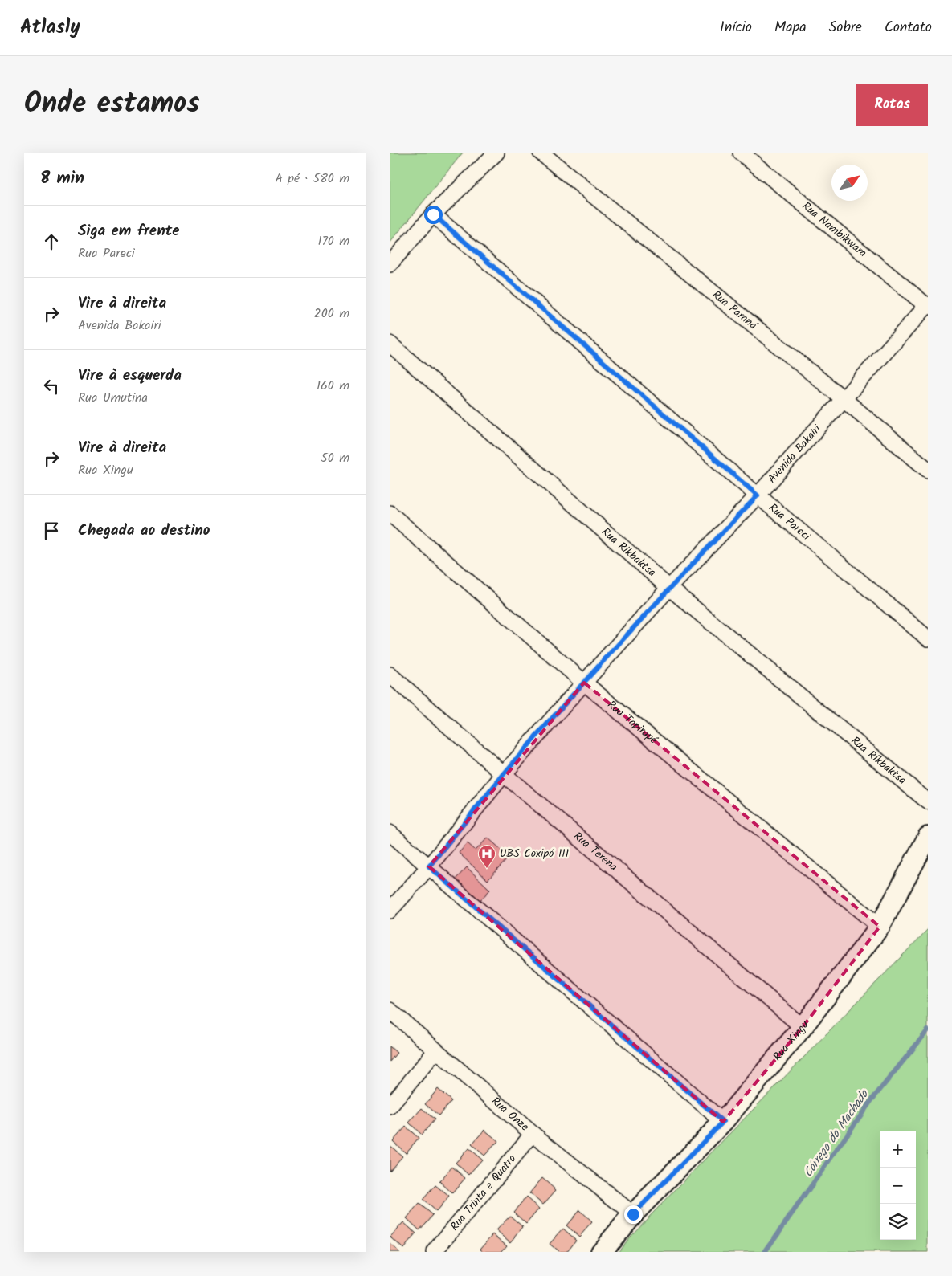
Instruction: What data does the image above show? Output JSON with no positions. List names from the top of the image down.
{
  "streets": {
    "street": [
      "Rua Nambikwara",
      "Rua Paraná",
      "Avenida Bakairi",
      "Rua Pareci",
      "Rua Rikbaktsa",
      "Rua Tapirapé",
      "Rua Terena",
      "Rua Xingu",
      "Rua Onze",
      "Rua Trinta e Quatro"
    ]
  },
  "crossings": [
    ["Rua Nambikwara", "Avenida Bakairi"],
    ["Rua Paraná", "Avenida Bakairi"],
    ["Avenida Bakairi", "Rua Pareci"],
    ["Avenida Bakairi", "Rua Rikbaktsa"],
    ["Avenida Bakairi", "Rua Tapirapé"],
    ["Avenida Bakairi", "Rua Terena"],
    ["Rua Tapirapé", "Rua Xingu"],
    ["Rua Terena", "Rua Xingu"],
    ["Rua Xingu", "Rua Onze"],
    ["Rua Onze", "Rua Trinta e Quatro"]
  ],
  "water": ["Córrego do Machado"],
  "places": {
    "hospital": ["UBS Coxipó III"]
  },
  "north": "top right",
  "page": {
    "header": "Atlasly",
    "nav": [
      "Início",
      "Mapa",
      "Sobre",
      "Contato"
    ],
    "title": "Onde estamos",
    "buttons": "Rotas",
    "heading": ["8 min", "A pé · 580 m"],
    "list": [
      ["Siga em frente", "Rua Pareci", "170 m"],
      ["Vire à direita", "Avenida Bakairi", "200 m"],
      ["Vire à esquerda", "Rua Umutina", "160 m"],
      ["Vire à direita", "Rua Xingu", "50 m"],
      "Chegada ao destino"
    ],
    "map_buttons": ["+", "−"]
  }
}
